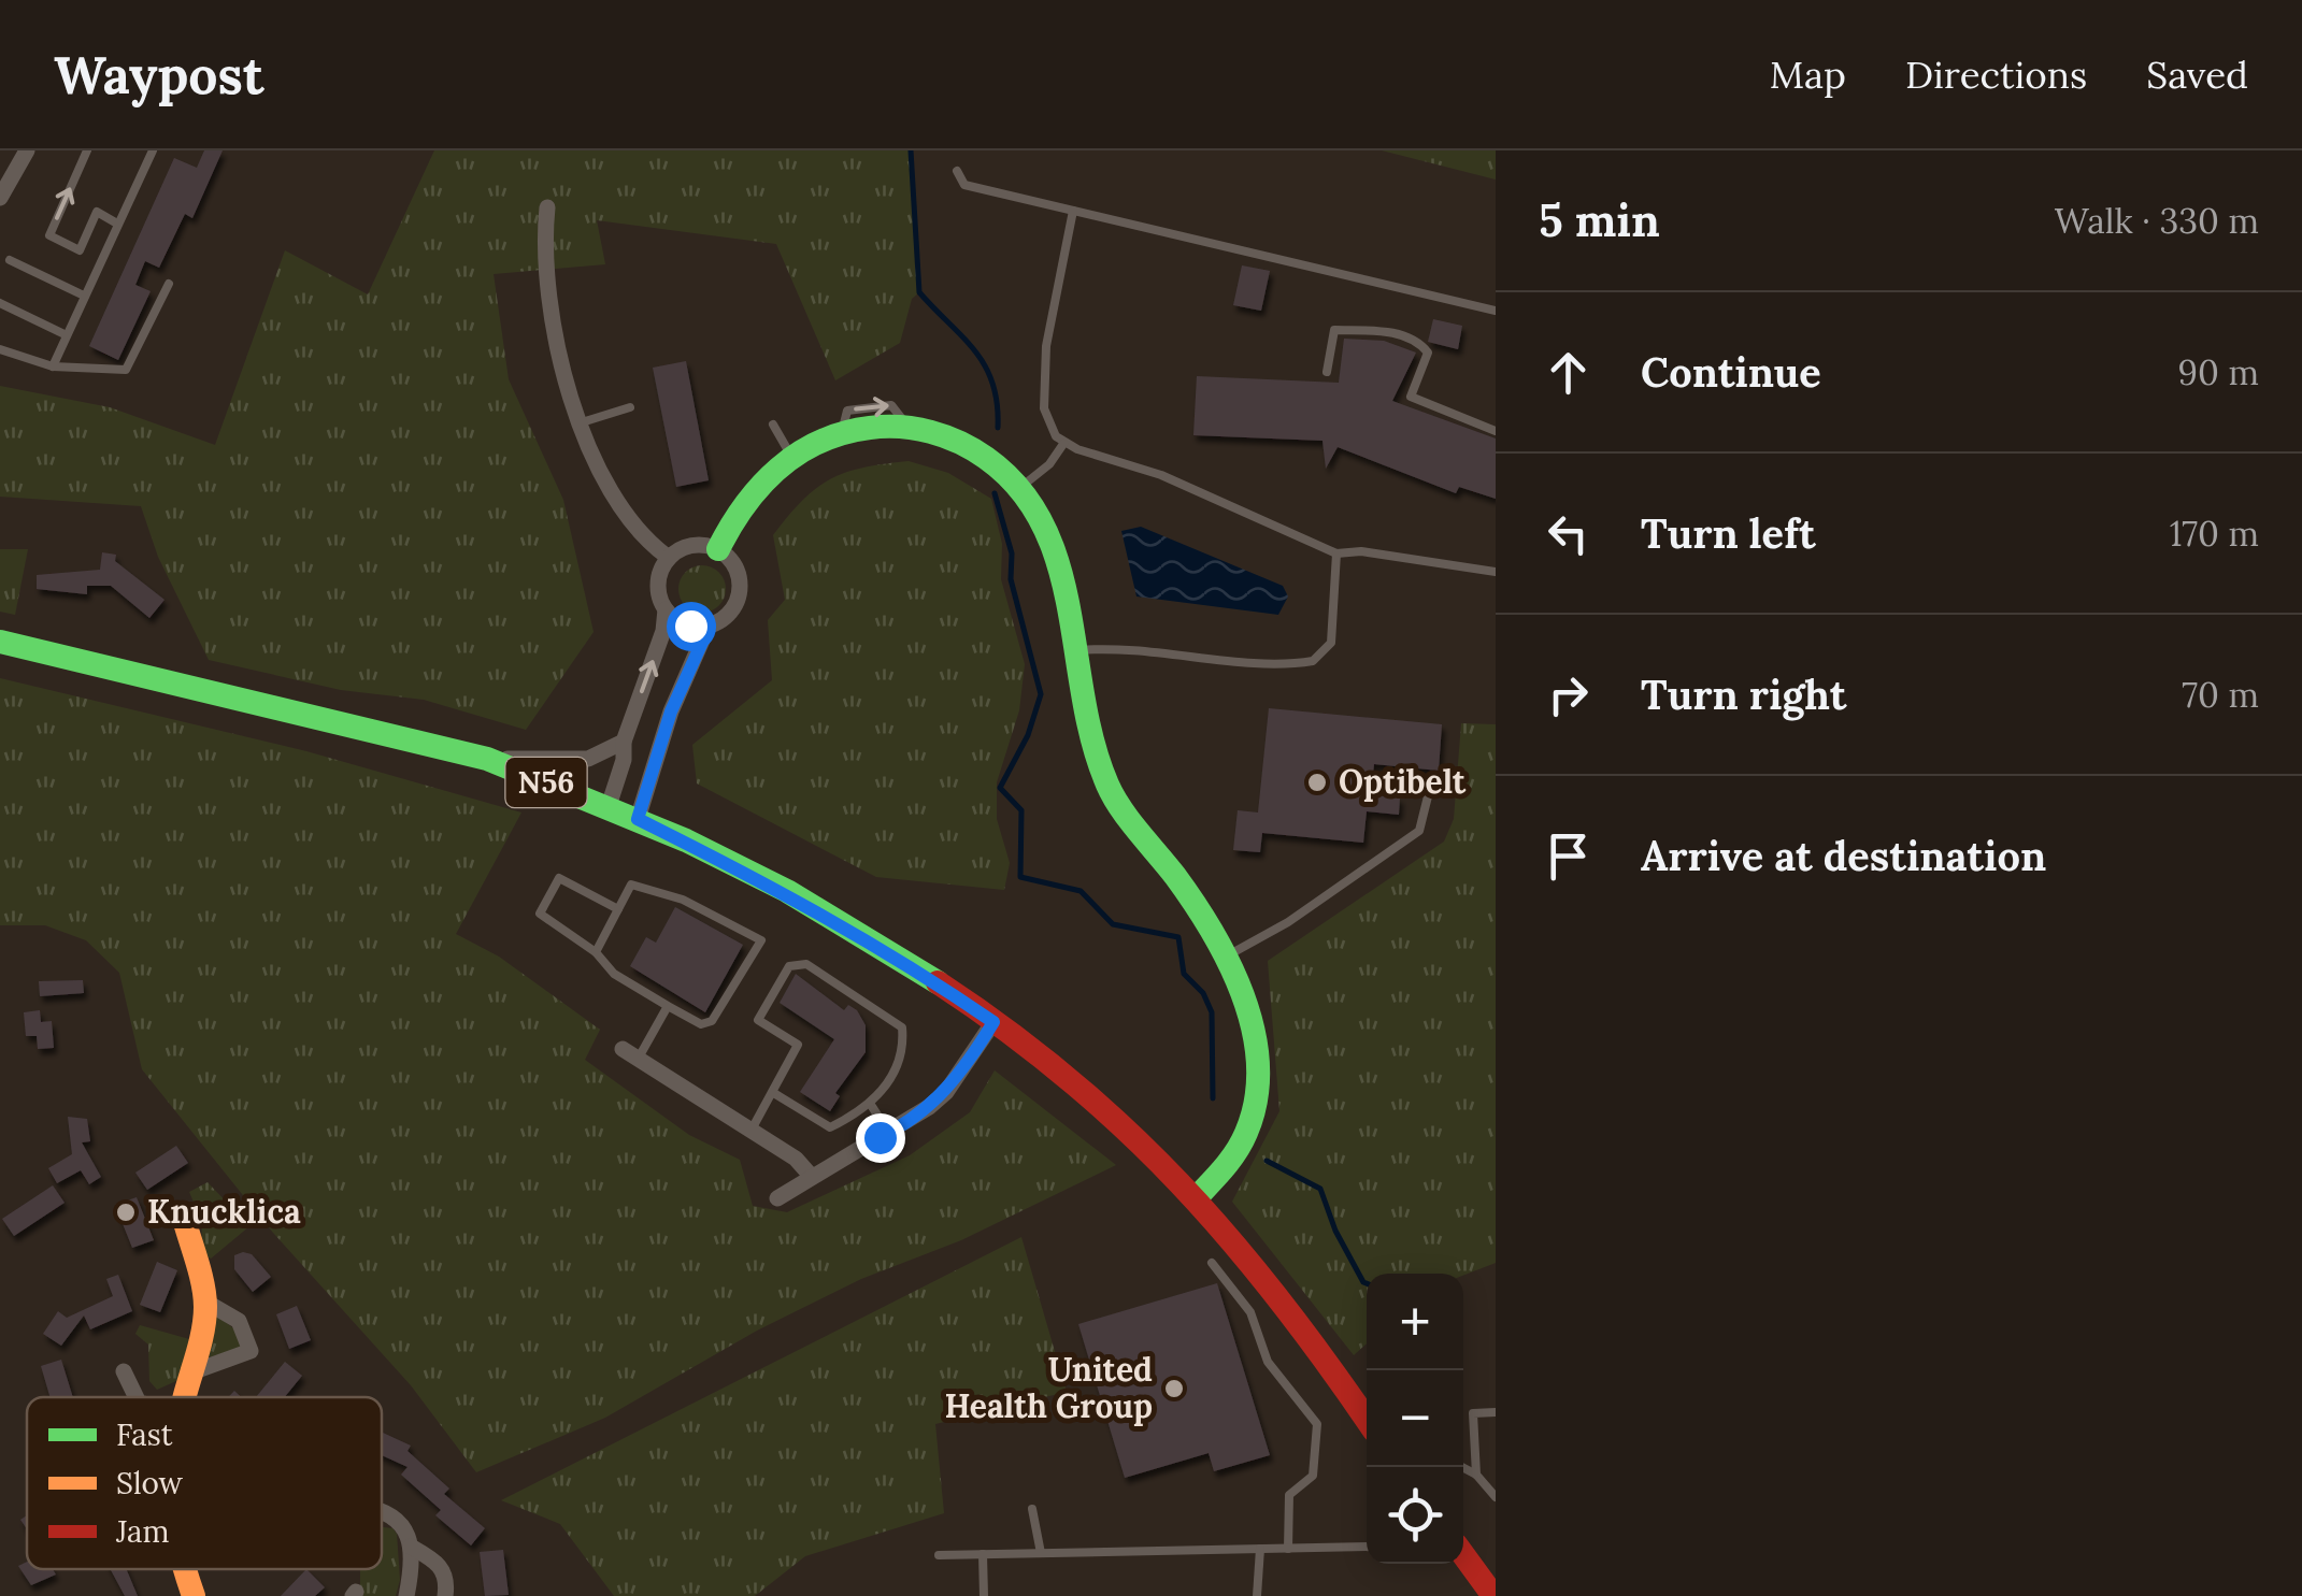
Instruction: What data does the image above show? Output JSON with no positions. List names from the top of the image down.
{
  "streets": {
    "main road": ["N56"]
  },
  "places": ["Optibelt", "Knucklica", "United Health Group"],
  "legend": ["Fast", "Slow", "Jam"],
  "page": {
    "header": "Waypost",
    "nav": ["Map", "Directions", "Saved"],
    "heading": ["5 min", "Walk · 330 m"],
    "list": [
      ["Continue", "90 m"],
      ["Turn left", "170 m"],
      ["Turn right", "70 m"],
      "Arrive at destination"
    ],
    "map_buttons": ["+", "−"]
  }
}
